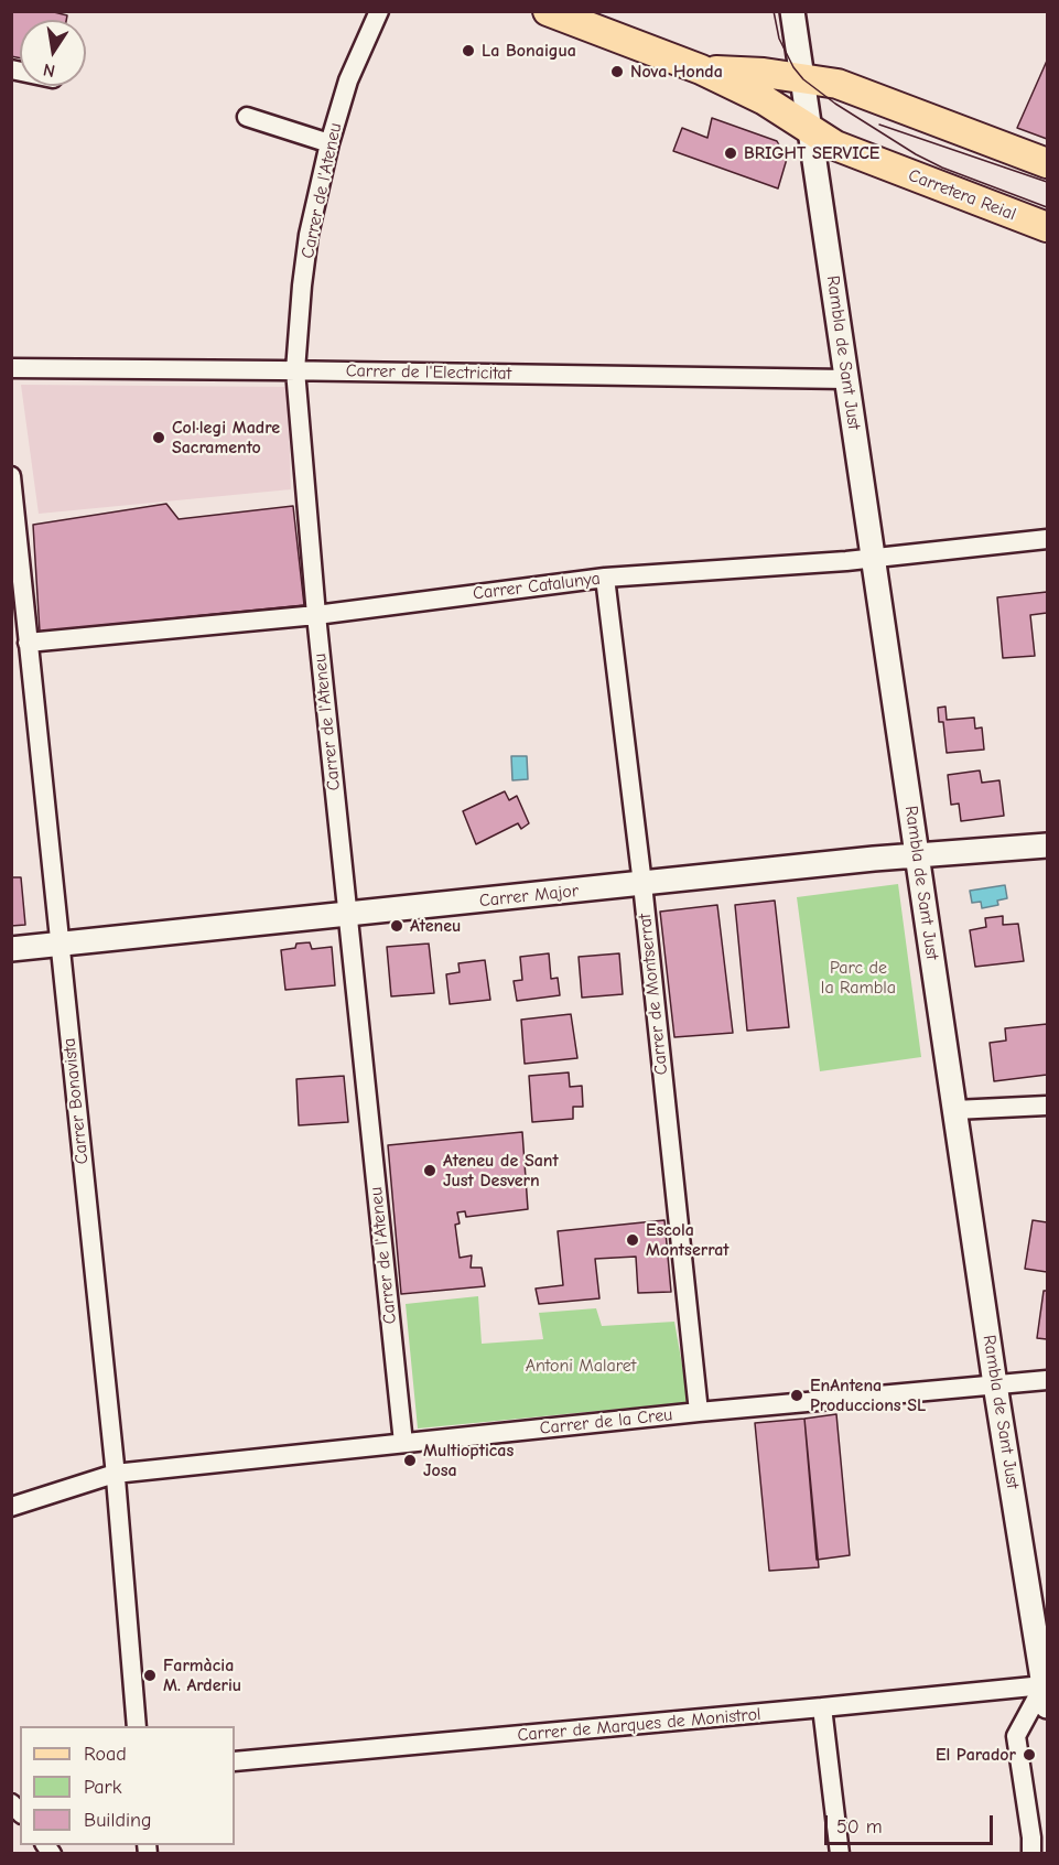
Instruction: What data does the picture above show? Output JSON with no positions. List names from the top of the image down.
{
  "streets": {
    "main road": ["Carretera Reial"],
    "street": [
      "Carrer de l'Ateneu",
      "Rambla de Sant Just",
      "Carrer de l'Electricitat",
      "Carrer Catalunya",
      "Carrer Major",
      "Carrer de Montserrat",
      "Carrer Bonavista",
      "Carrer de la Creu",
      "Carrer de Marques de Monistrol"
    ]
  },
  "crossings": [
    ["Carrer de l'Ateneu", "Carrer de l'Electricitat"],
    ["Carrer de l'Ateneu", "Carrer Catalunya"],
    ["Carrer de l'Ateneu", "Carrer Major"],
    ["Carrer de l'Ateneu", "Carrer de la Creu"],
    ["Carretera Reial", "Rambla de Sant Just"],
    ["Rambla de Sant Just", "Carrer de l'Electricitat"],
    ["Rambla de Sant Just", "Carrer Catalunya"],
    ["Rambla de Sant Just", "Carrer Major"],
    ["Rambla de Sant Just", "Carrer de la Creu"],
    ["Rambla de Sant Just", "Carrer de Marques de Monistrol"],
    ["Carrer Catalunya", "Carrer de Montserrat"],
    ["Carrer Catalunya", "Carrer Bonavista"],
    ["Carrer Major", "Carrer de Montserrat"],
    ["Carrer Major", "Carrer Bonavista"],
    ["Carrer de Montserrat", "Carrer de la Creu"],
    ["Carrer Bonavista", "Carrer de la Creu"]
  ],
  "parks": ["Parc de la Rambla", "Antoni Malaret"],
  "places": [
    "La Bonaigua",
    "Nova Honda",
    "BRIGHT SERVICE",
    "Col·legi Madre Sacramento",
    "Ateneu",
    "Ateneu de Sant Just Desvern",
    "Escola Montserrat",
    "EnAntena Produccions SL",
    "Multiopticas Josa",
    "Farmàcia M. Arderiu",
    "El Parador"
  ],
  "legend": ["Road", "Park", "Building"],
  "scale_bar": "50 m",
  "north": "bottom"
}
